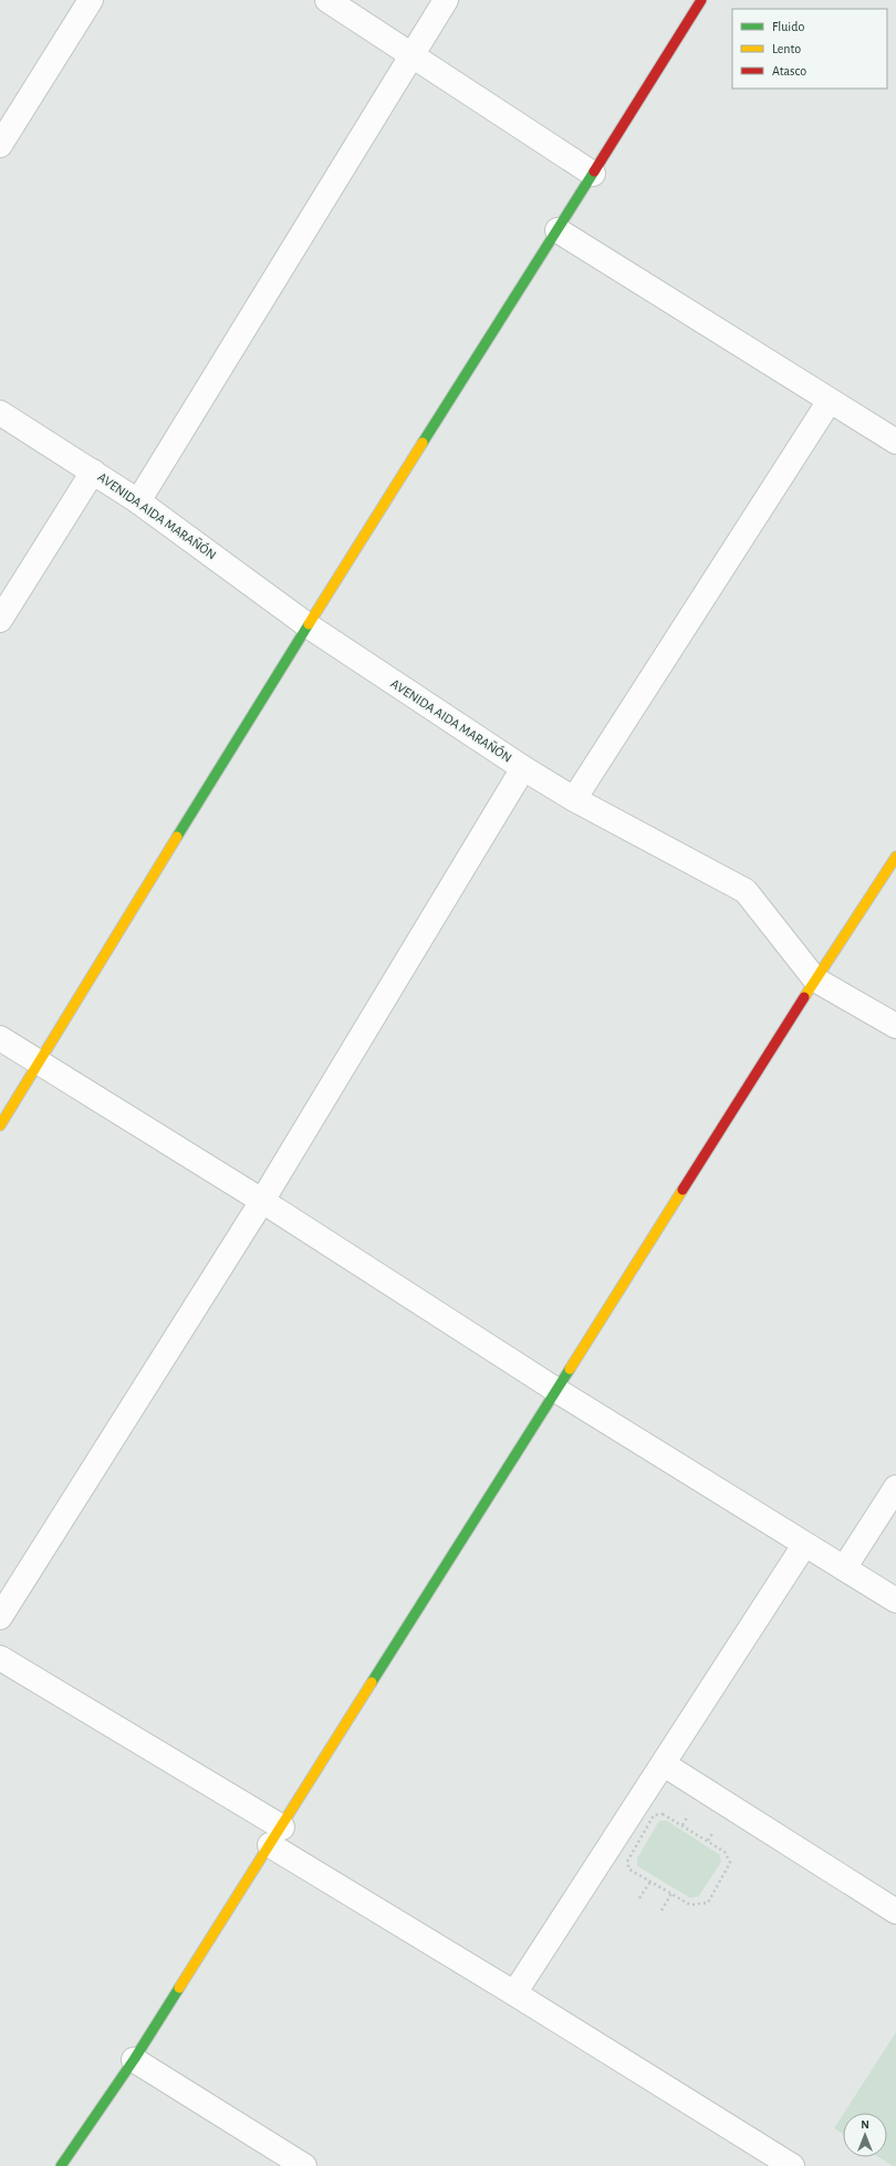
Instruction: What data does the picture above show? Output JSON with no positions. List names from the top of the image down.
{
  "streets": {
    "street": ["AVENIDA AIDA MARAÑÓN"]
  },
  "legend": ["Fluido", "Lento", "Atasco"],
  "north": "top"
}
